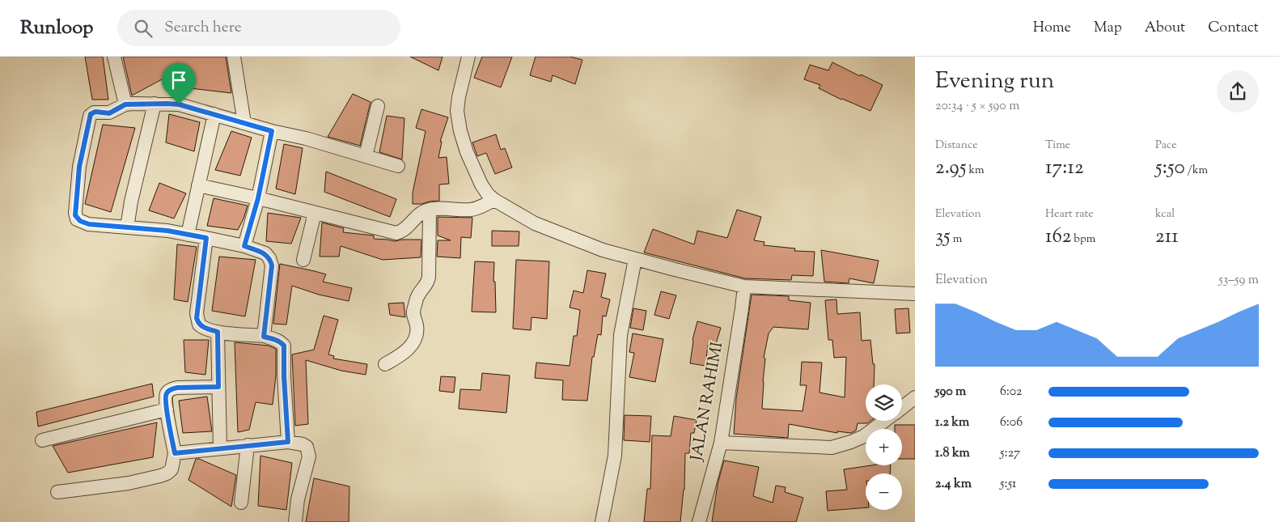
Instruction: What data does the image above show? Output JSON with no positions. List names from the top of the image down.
{
  "streets": {
    "street": ["JALAN RAHIMI"]
  },
  "page": {
    "header": "Runloop",
    "search": "Search here",
    "nav": [
      "Home",
      "Map",
      "About",
      "Contact"
    ],
    "heading": ["Evening run", "20:34 · 5 × 590 m"],
    "stats": [
      ["Distance", "2.95 km"],
      ["Time", "17:12"],
      ["Pace", "5:50 /km"],
      ["Elevation", "35 m"],
      ["Heart rate", "162 bpm"],
      ["kcal", "211"]
    ],
    "chart": ["Elevation", "53–59 m"],
    "list": [
      {
        "name": "590 m",
        "note": "6:02"
      },
      {
        "name": "1.2 km",
        "note": "6:06"
      },
      {
        "name": "1.8 km",
        "note": "5:27"
      },
      {
        "name": "2.4 km",
        "note": "5:51"
      }
    ],
    "map_buttons": ["+", "−"]
  }
}
